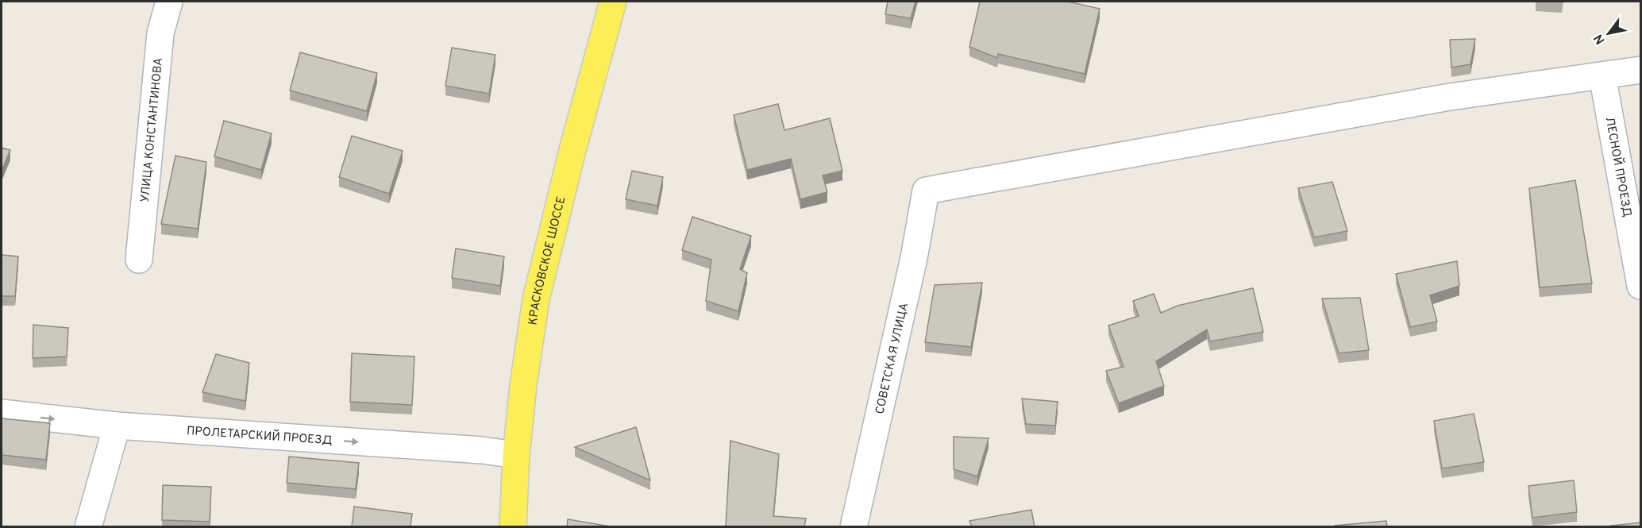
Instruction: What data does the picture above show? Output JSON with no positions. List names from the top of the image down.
{
  "streets": {
    "main road": ["КРАСКОВСКОЕ ШОССЕ"],
    "street": [
      "УЛИЦА КОНСТАНТИНОВА",
      "ЛЕСНОЙ ПРОЕЗД",
      "СОВЕТСКАЯ УЛИЦА",
      "ПРОЛЕТАРСКИЙ ПРОЕЗД"
    ]
  },
  "crossings": [
    ["ЛЕСНОЙ ПРОЕЗД", "СОВЕТСКАЯ УЛИЦА"],
    ["КРАСКОВСКОЕ ШОССЕ", "ПРОЛЕТАРСКИЙ ПРОЕЗД"]
  ],
  "one_way": ["ПРОЛЕТАРСКИЙ ПРОЕЗД"],
  "north": "bottom left"
}
